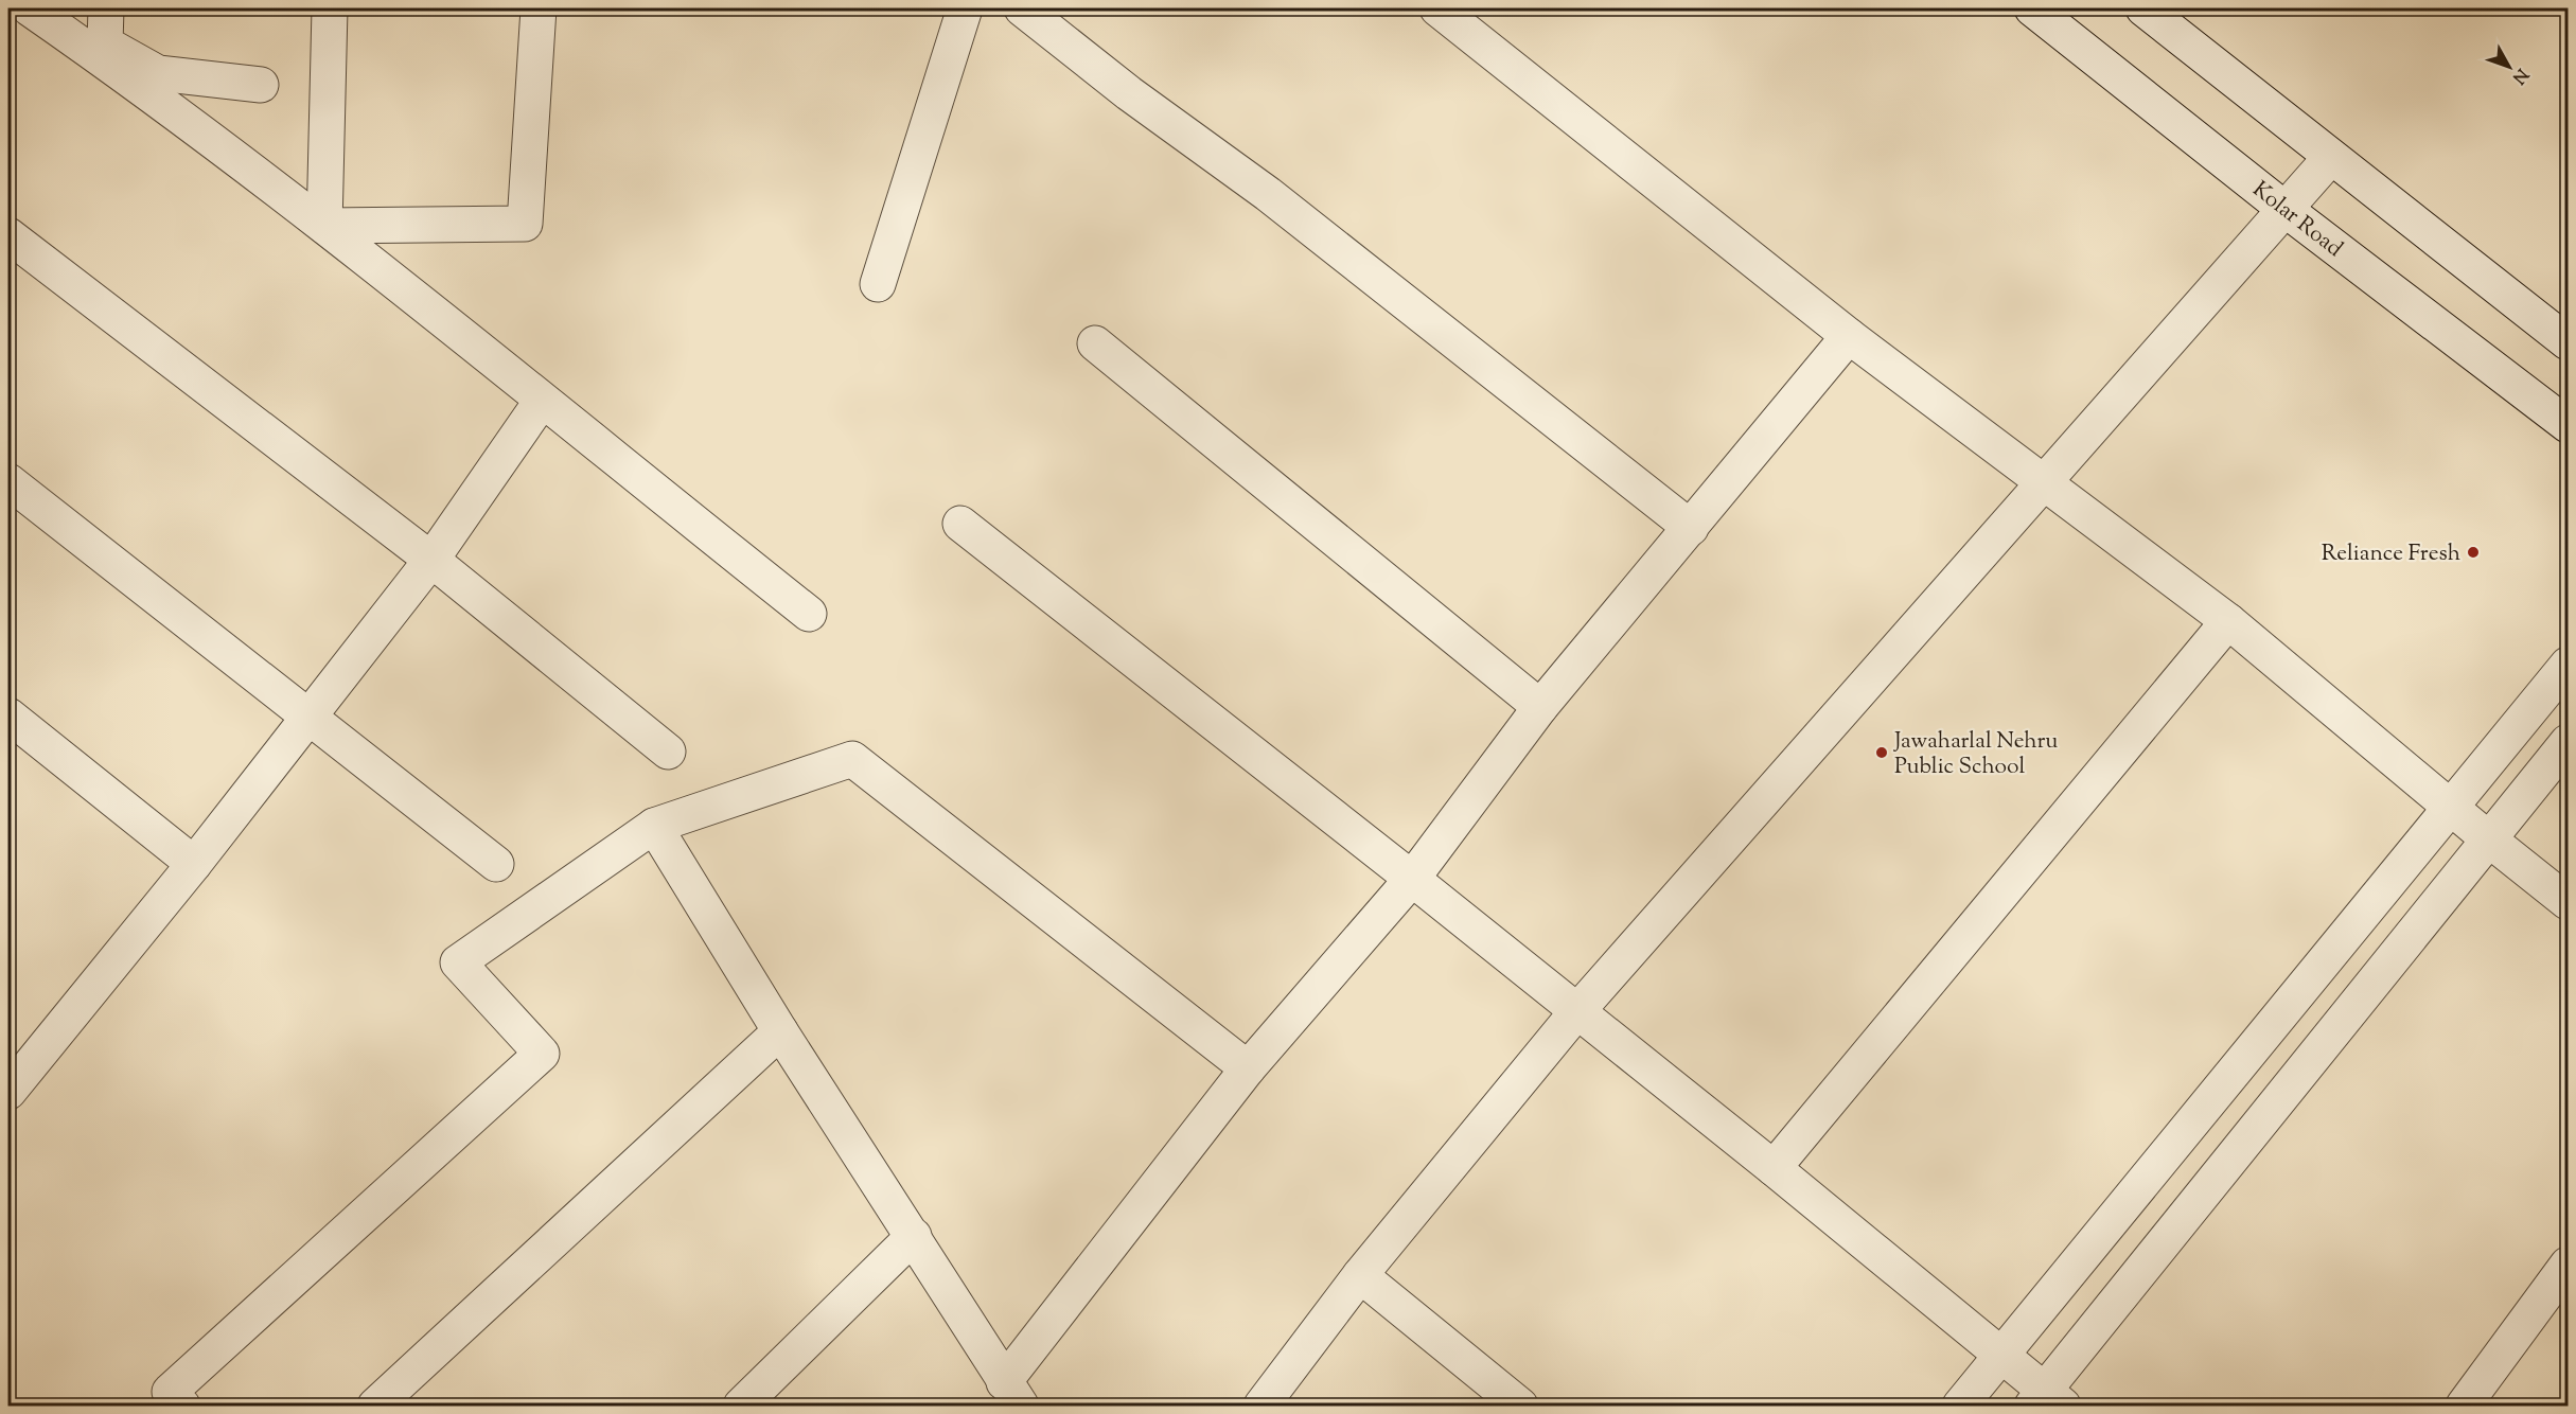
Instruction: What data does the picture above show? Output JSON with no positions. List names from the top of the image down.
{
  "streets": {
    "street": ["Kolar Road"]
  },
  "places": ["Reliance Fresh", "Jawaharlal Nehru Public School"],
  "north": "bottom right"
}
